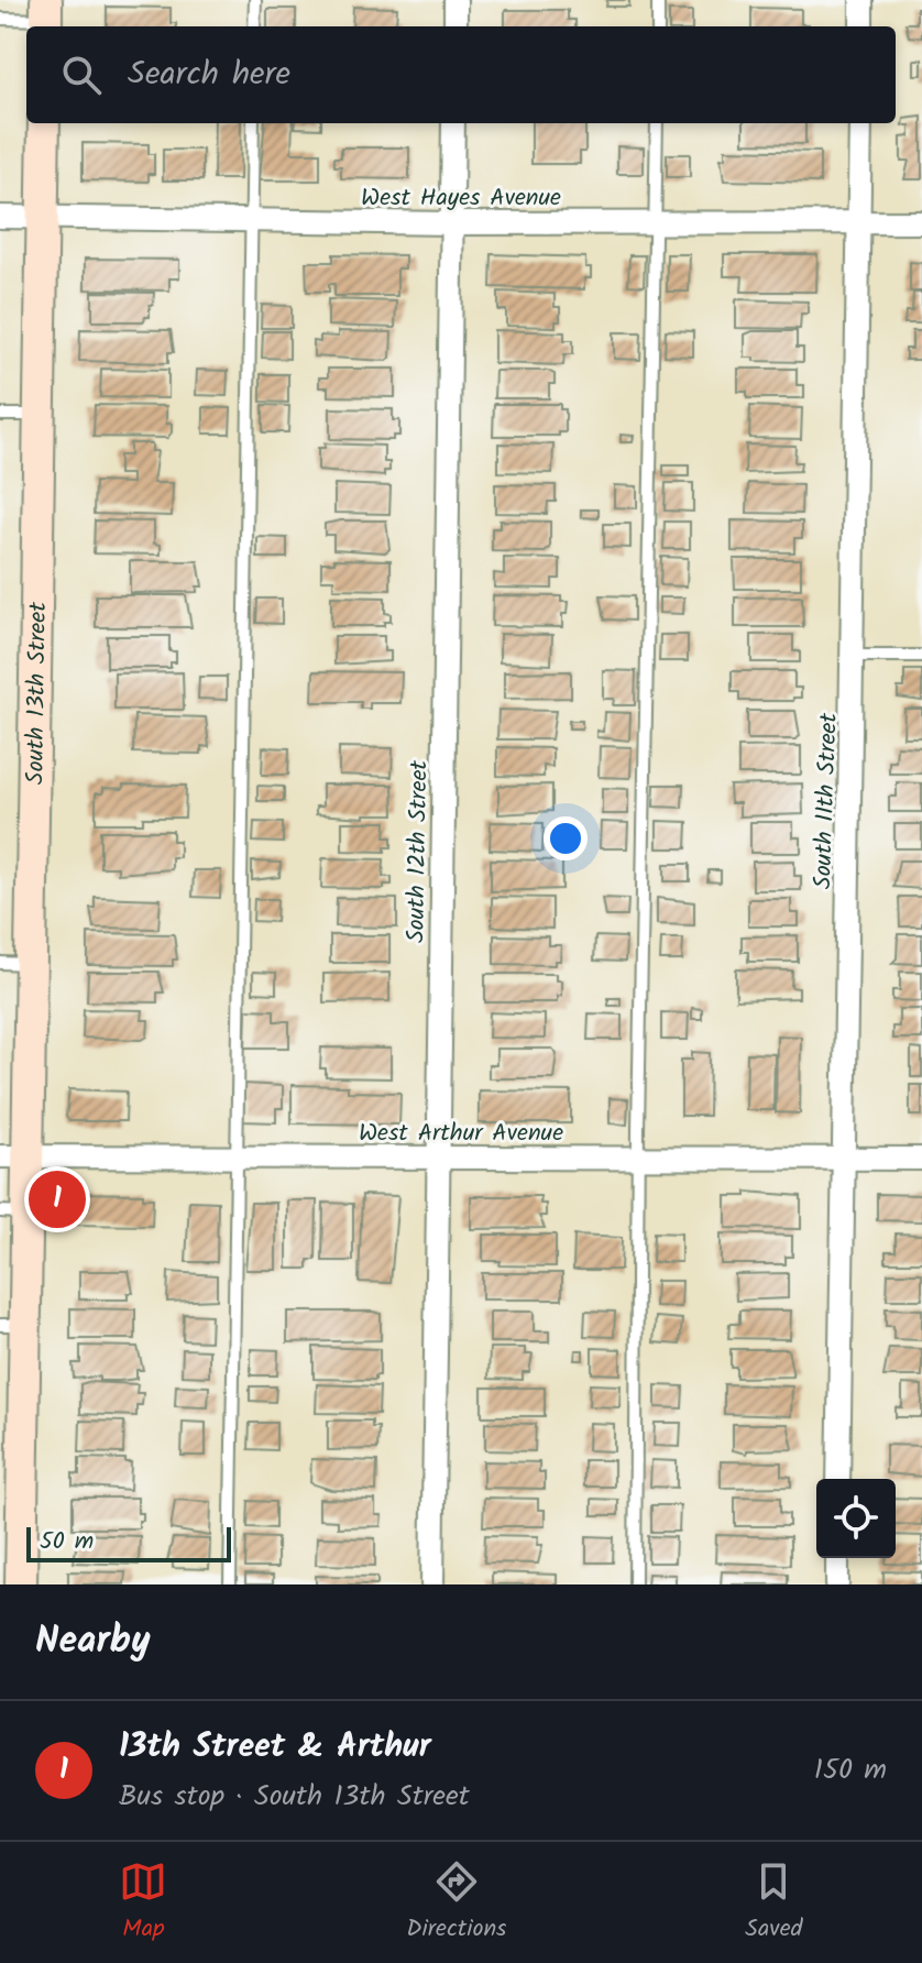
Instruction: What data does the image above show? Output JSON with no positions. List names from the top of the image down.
{
  "streets": {
    "street": [
      "West Hayes Avenue",
      "South 13th Street",
      "South 11th Street",
      "South 12th Street",
      "West Arthur Avenue"
    ]
  },
  "crossings": [
    ["West Hayes Avenue", "South 13th Street"],
    ["West Hayes Avenue", "South 11th Street"],
    ["West Hayes Avenue", "South 12th Street"],
    ["South 13th Street", "West Arthur Avenue"],
    ["South 11th Street", "West Arthur Avenue"],
    ["South 12th Street", "West Arthur Avenue"]
  ],
  "scale_bar": "50 m",
  "page": {
    "search": "Search here",
    "pins": "1",
    "scale": "50 m",
    "heading": "Nearby",
    "list": [
      {
        "mark": "1",
        "name": "13th Street & Arthur",
        "note": "Bus stop · South 13th Street",
        "value": "150 m"
      }
    ],
    "nav": ["Map", "Directions", "Saved"]
  }
}
